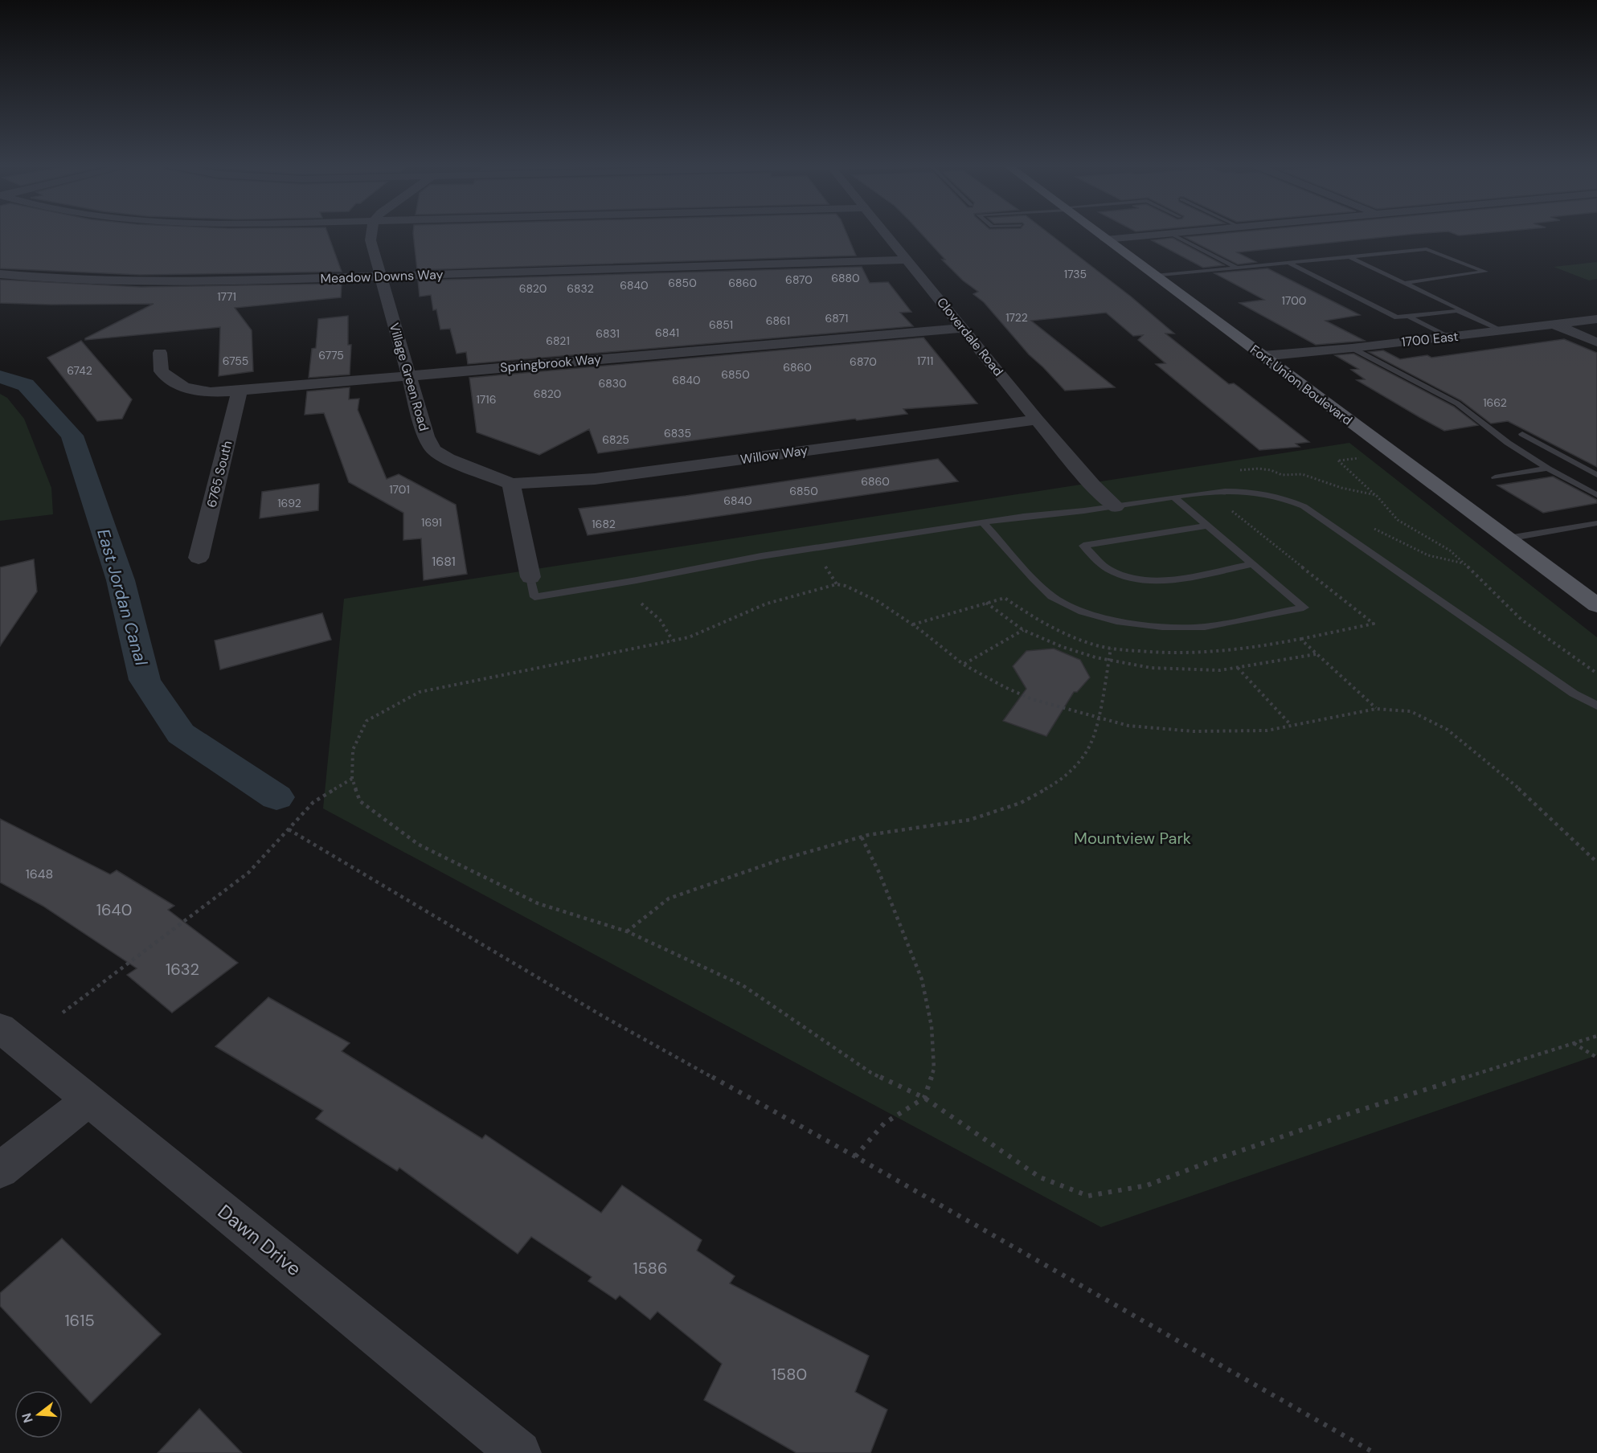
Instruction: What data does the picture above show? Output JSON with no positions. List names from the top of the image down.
{
  "streets": {
    "main road": ["Fort Union Boulevard"],
    "street": [
      "Meadow Downs Way",
      "Cloverdale Road",
      "1700 East",
      "Springbrook Way",
      "Village Green Road",
      "Willow Way",
      "6765 South",
      "Dawn Drive"
    ]
  },
  "crossings": [
    ["Meadow Downs Way", "Cloverdale Road"],
    ["Meadow Downs Way", "Village Green Road"],
    ["Cloverdale Road", "Springbrook Way"],
    ["Cloverdale Road", "Willow Way"],
    ["1700 East", "Fort Union Boulevard"],
    ["Springbrook Way", "Village Green Road"],
    ["Springbrook Way", "6765 South"],
    ["Village Green Road", "Willow Way"]
  ],
  "water": ["East Jordan Canal"],
  "parks": ["Mountview Park"],
  "house_numbers": [
    "1735",
    "6880",
    "6870",
    "6850",
    "6860",
    "6840",
    "6820",
    "6832",
    "1771",
    "1700",
    "1722",
    "6871",
    "6861",
    "6851",
    "6841",
    "6831",
    "6821",
    "6775",
    "6755",
    "1711",
    "6870",
    "6860",
    "6742",
    "6850",
    "6840",
    "6830",
    "6820",
    "1716",
    "1662",
    "6835",
    "6825",
    "6860",
    "1701",
    "6850",
    "6840",
    "1692",
    "1691",
    "1682",
    "1681",
    "1648",
    "1640",
    "1632",
    "1586",
    "1615",
    "1580"
  ],
  "north": "left"
}
